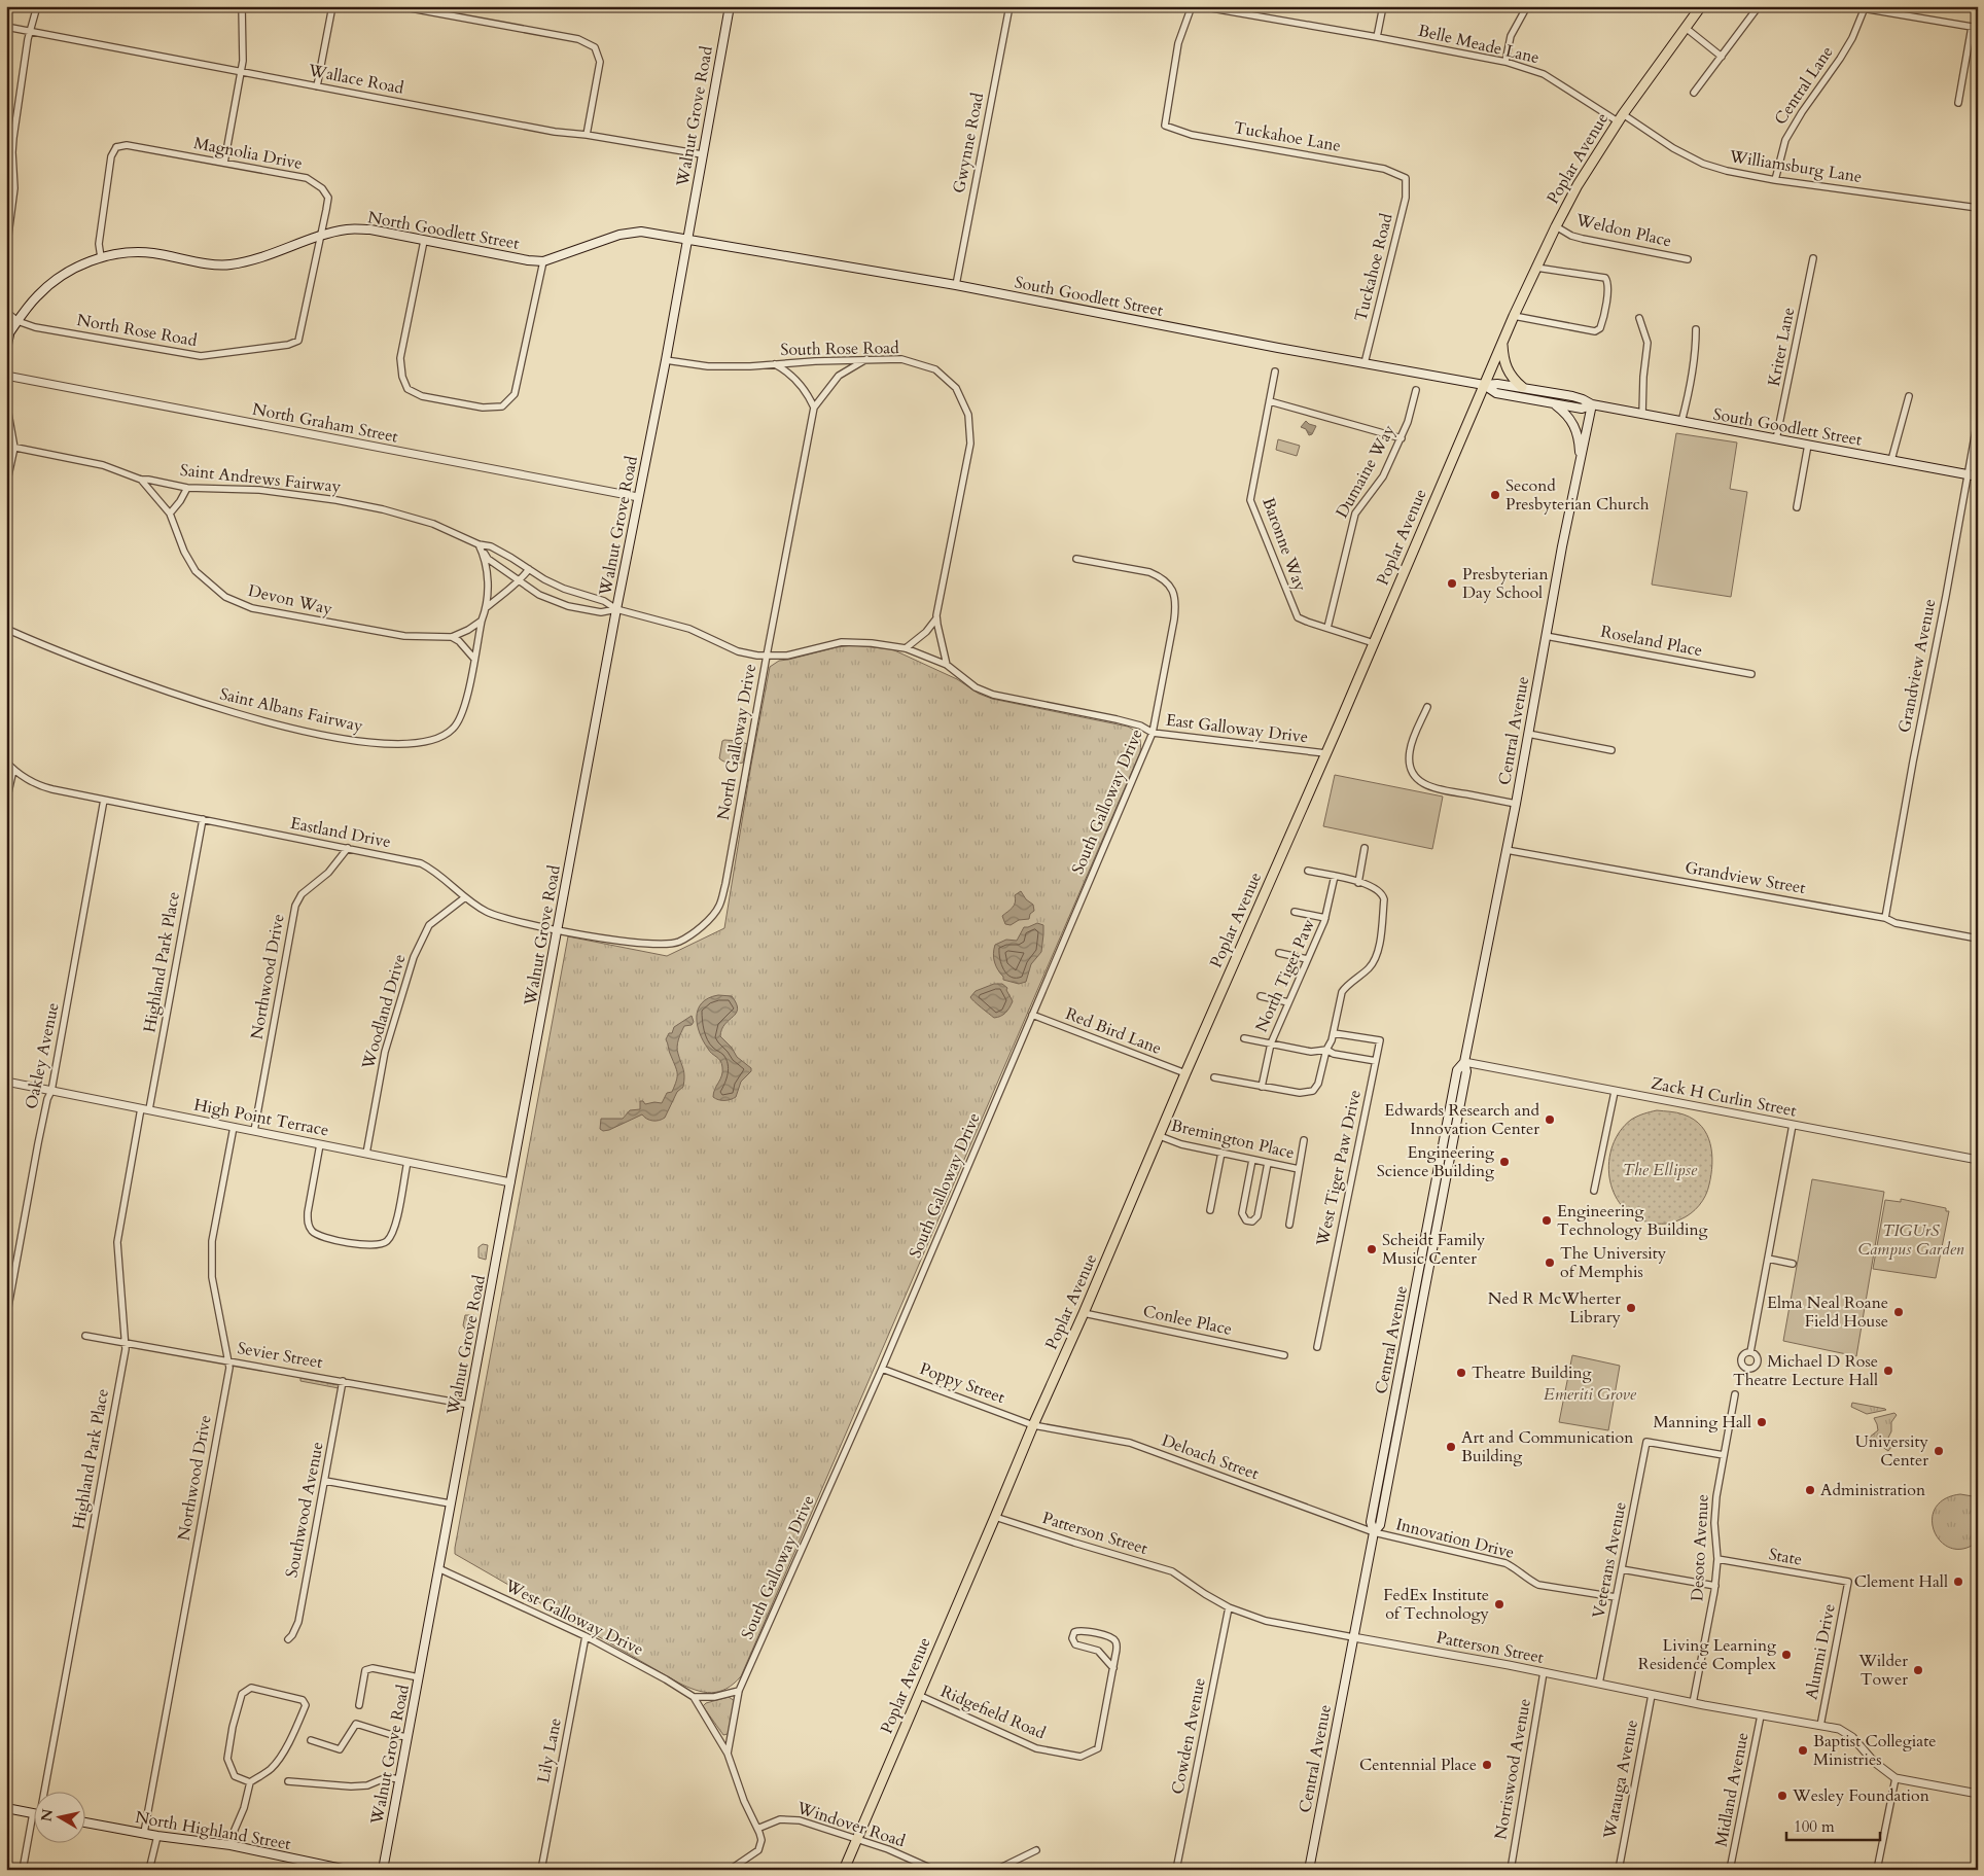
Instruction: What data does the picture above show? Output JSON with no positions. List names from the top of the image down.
{
  "streets": {
    "main road": [
      "Walnut Grove Road",
      "Poplar Avenue",
      "North Goodlett Street",
      "South Goodlett Street",
      "Central Avenue",
      "North Highland Street"
    ],
    "street": [
      "Belle Meade Lane",
      "Wallace Road",
      "Central Lane",
      "Tuckahoe Lane",
      "Gwynne Road",
      "Magnolia Drive",
      "Williamsburg Lane",
      "Weldon Place",
      "Tuckahoe Road",
      "North Rose Road",
      "Kriter Lane",
      "South Rose Road",
      "North Graham Street",
      "Dumaine Way",
      "Saint Andrews Fairway",
      "Baronne Way",
      "Devon Way",
      "Roseland Place",
      "Grandview Avenue",
      "Saint Albans Fairway",
      "East Galloway Drive",
      "North Galloway Drive",
      "South Galloway Drive",
      "Eastland Drive",
      "Grandview Street",
      "Highland Park Place",
      "North Tiger Paw",
      "Northwood Drive",
      "Woodland Drive",
      "Red Bird Lane",
      "Oakley Avenue",
      "Zack H Curlin Street",
      "High Point Terrace",
      "Bremington Place",
      "West Tiger Paw Drive",
      "Conlee Place",
      "Sevier Street",
      "Poppy Street",
      "Deloach Street",
      "Southwood Avenue",
      "Patterson Street",
      "Innovation Drive",
      "Desoto Avenue",
      "State",
      "Veterans Avenue",
      "West Galloway Drive",
      "Alumni Drive",
      "Ridgefield Road",
      "Cowden Avenue",
      "Lily Lane",
      "Norriswood Avenue",
      "Watauga Avenue",
      "Midland Avenue",
      "Windover Road"
    ]
  },
  "crossings": [
    ["Belle Meade Lane", "Poplar Avenue"],
    ["Belle Meade Lane", "Williamsburg Lane"],
    ["Wallace Road", "Walnut Grove Road"],
    ["Central Lane", "Williamsburg Lane"],
    ["Walnut Grove Road", "North Goodlett Street"],
    ["Walnut Grove Road", "South Goodlett Street"],
    ["Walnut Grove Road", "South Rose Road"],
    ["Walnut Grove Road", "North Graham Street"],
    ["Walnut Grove Road", "Saint Andrews Fairway"],
    ["Walnut Grove Road", "East Galloway Drive"],
    ["Walnut Grove Road", "North Galloway Drive"],
    ["Walnut Grove Road", "Eastland Drive"],
    ["Walnut Grove Road", "High Point Terrace"],
    ["Walnut Grove Road", "Sevier Street"],
    ["Walnut Grove Road", "West Galloway Drive"],
    ["Tuckahoe Lane", "Tuckahoe Road"],
    ["Gwynne Road", "South Goodlett Street"],
    ["Magnolia Drive", "North Goodlett Street"],
    ["Magnolia Drive", "North Rose Road"],
    ["Poplar Avenue", "Williamsburg Lane"],
    ["Poplar Avenue", "Weldon Place"],
    ["Poplar Avenue", "South Goodlett Street"],
    ["Poplar Avenue", "Baronne Way"],
    ["Poplar Avenue", "East Galloway Drive"],
    ["Poplar Avenue", "Red Bird Lane"],
    ["Poplar Avenue", "Bremington Place"],
    ["Poplar Avenue", "Conlee Place"],
    ["Poplar Avenue", "Poppy Street"],
    ["Poplar Avenue", "Deloach Street"],
    ["Poplar Avenue", "Patterson Street"],
    ["Poplar Avenue", "Ridgefield Road"],
    ["Poplar Avenue", "Windover Road"],
    ["North Goodlett Street", "South Goodlett Street"],
    ["North Goodlett Street", "North Rose Road"],
    ["Tuckahoe Road", "South Goodlett Street"],
    ["South Goodlett Street", "Kriter Lane"],
    ["South Goodlett Street", "Grandview Avenue"],
    ["South Goodlett Street", "Central Avenue"],
    ["South Rose Road", "East Galloway Drive"],
    ["South Rose Road", "North Galloway Drive"],
    ["Dumaine Way", "Baronne Way"],
    ["Saint Andrews Fairway", "Devon Way"],
    ["Saint Andrews Fairway", "Saint Albans Fairway"],
    ["Saint Andrews Fairway", "East Galloway Drive"],
    ["Devon Way", "Saint Albans Fairway"],
    ["Roseland Place", "Central Avenue"],
    ["Grandview Avenue", "Grandview Street"],
    ["East Galloway Drive", "North Galloway Drive"],
    ["East Galloway Drive", "South Galloway Drive"],
    ["Central Avenue", "Grandview Street"],
    ["Central Avenue", "Zack H Curlin Street"],
    ["Central Avenue", "Deloach Street"],
    ["Central Avenue", "Patterson Street"],
    ["Central Avenue", "Innovation Drive"],
    ["North Galloway Drive", "Eastland Drive"],
    ["South Galloway Drive", "Red Bird Lane"],
    ["South Galloway Drive", "Poppy Street"],
    ["South Galloway Drive", "West Galloway Drive"],
    ["South Galloway Drive", "Windover Road"],
    ["Eastland Drive", "Highland Park Place"],
    ["Eastland Drive", "Northwood Drive"],
    ["Eastland Drive", "Woodland Drive"],
    ["Eastland Drive", "Oakley Avenue"],
    ["Highland Park Place", "High Point Terrace"],
    ["Highland Park Place", "Sevier Street"],
    ["Northwood Drive", "High Point Terrace"],
    ["Northwood Drive", "Sevier Street"],
    ["Northwood Drive", "North Highland Street"],
    ["Woodland Drive", "High Point Terrace"],
    ["Oakley Avenue", "High Point Terrace"],
    ["Sevier Street", "Southwood Avenue"],
    ["Poppy Street", "Deloach Street"],
    ["Deloach Street", "Innovation Drive"],
    ["Patterson Street", "Desoto Avenue"],
    ["Patterson Street", "Veterans Avenue"],
    ["Patterson Street", "Alumni Drive"],
    ["Patterson Street", "Cowden Avenue"],
    ["Patterson Street", "Norriswood Avenue"],
    ["Patterson Street", "Watauga Avenue"],
    ["Patterson Street", "Midland Avenue"],
    ["Innovation Drive", "Veterans Avenue"],
    ["Desoto Avenue", "State"],
    ["Desoto Avenue", "Veterans Avenue"],
    ["State", "Alumni Drive"],
    ["West Galloway Drive", "Lily Lane"]
  ],
  "parks": ["The Ellipse", "TIGUrS Campus Garden", "Emeriti Grove"],
  "places": [
    "Second Presbyterian Church",
    "Presbyterian Day School",
    "Edwards Research and Innovation Center",
    "Engineering Science Building",
    "Engineering Technology Building",
    "Scheidt Family Music Center",
    "The University of Memphis",
    "Ned R McWherter Library",
    "Elma Neal Roane Field House",
    "Michael D Rose Theatre Lecture Hall",
    "Theatre Building",
    "Manning Hall",
    "Art and Communication Building",
    "University Center",
    "Administration",
    "Clement Hall",
    "FedEx Institute of Technology",
    "Living Learning Residence Complex",
    "Wilder Tower",
    "Baptist Collegiate Ministries",
    "Centennial Place",
    "Wesley Foundation"
  ],
  "scale_bar": "100 m",
  "north": "left"
}
